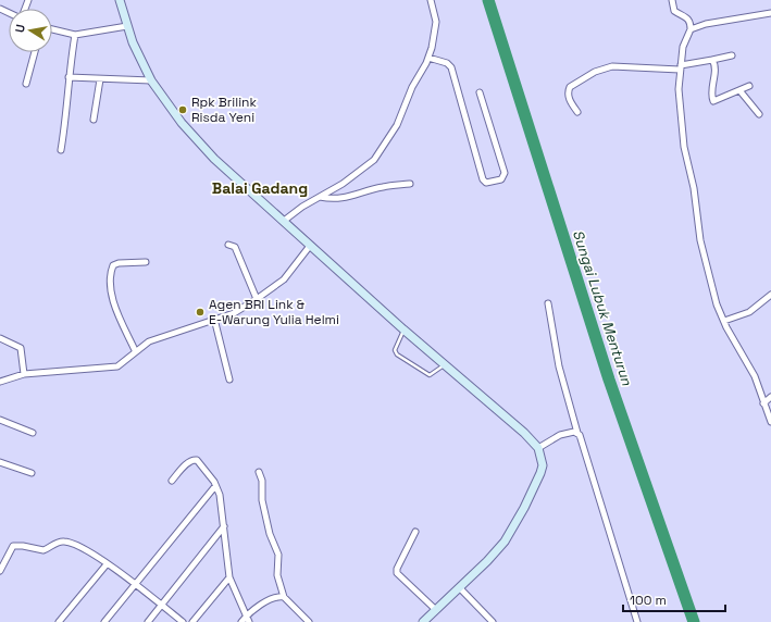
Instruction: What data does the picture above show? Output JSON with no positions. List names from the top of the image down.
{
  "districts": ["Balai Gadang"],
  "water": ["Sungai Lubuk Menturun"],
  "places": ["Rpk Brilink Risda Yeni", "Agen BRI Link & E-Warung Yulia Helmi"],
  "scale_bar": "100 m",
  "north": "left"
}
